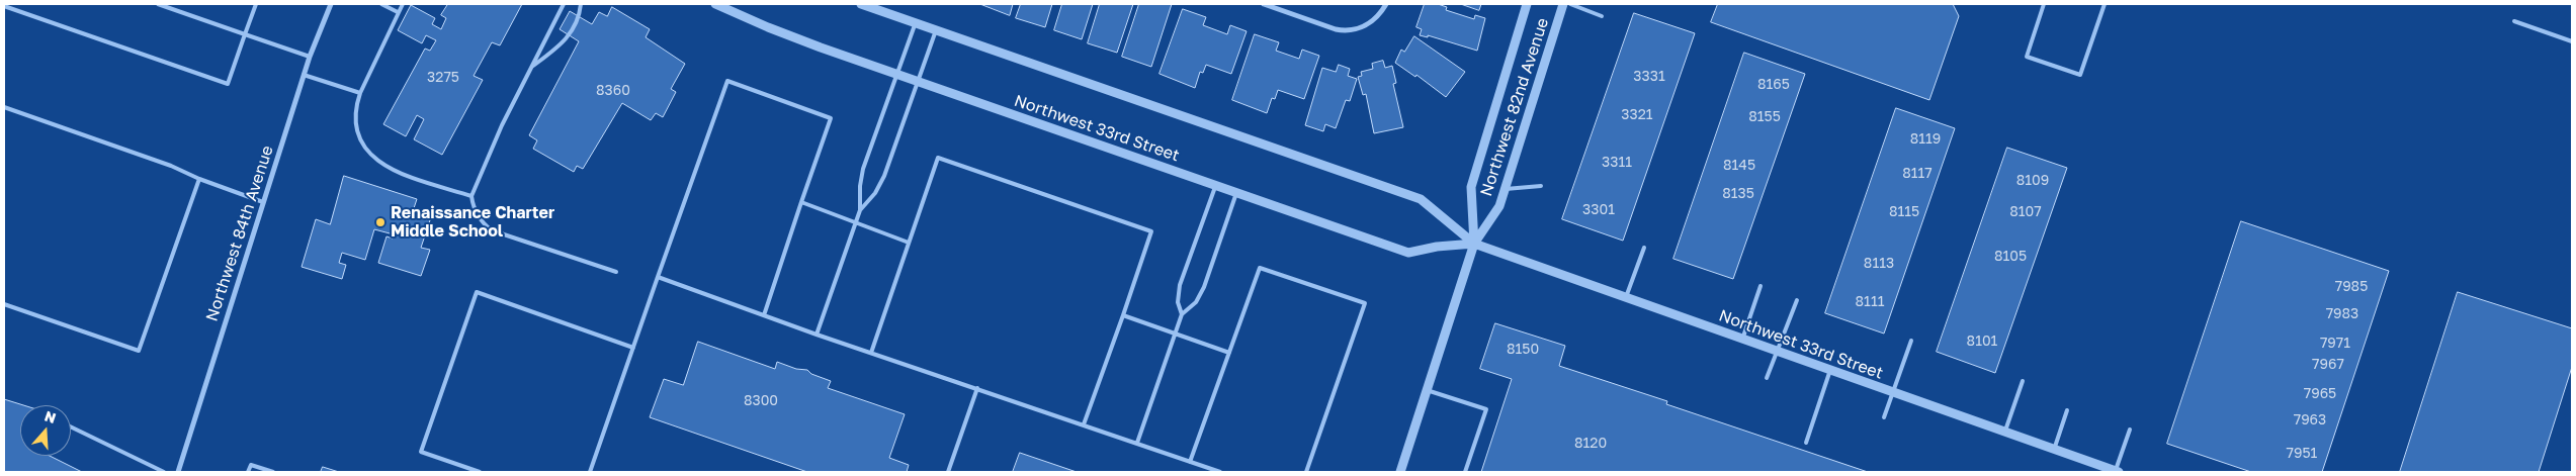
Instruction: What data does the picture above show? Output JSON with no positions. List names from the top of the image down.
{
  "streets": {
    "street": ["Northwest 82nd Avenue", "Northwest 33rd Street", "Northwest 84th Avenue"]
  },
  "crossings": [
    ["Northwest 82nd Avenue", "Northwest 33rd Street"]
  ],
  "places": ["Renaissance Charter Middle School"],
  "house_numbers": [
    "3331",
    "3275",
    "8165",
    "8360",
    "3321",
    "8155",
    "8119",
    "3311",
    "8145",
    "8117",
    "8109",
    "8135",
    "3301",
    "8115",
    "8107",
    "8105",
    "8113",
    "7985",
    "8111",
    "7983",
    "8101",
    "7971",
    "8150",
    "7967",
    "7965",
    "8300",
    "7963",
    "8120",
    "7951"
  ],
  "north": "top"
}
